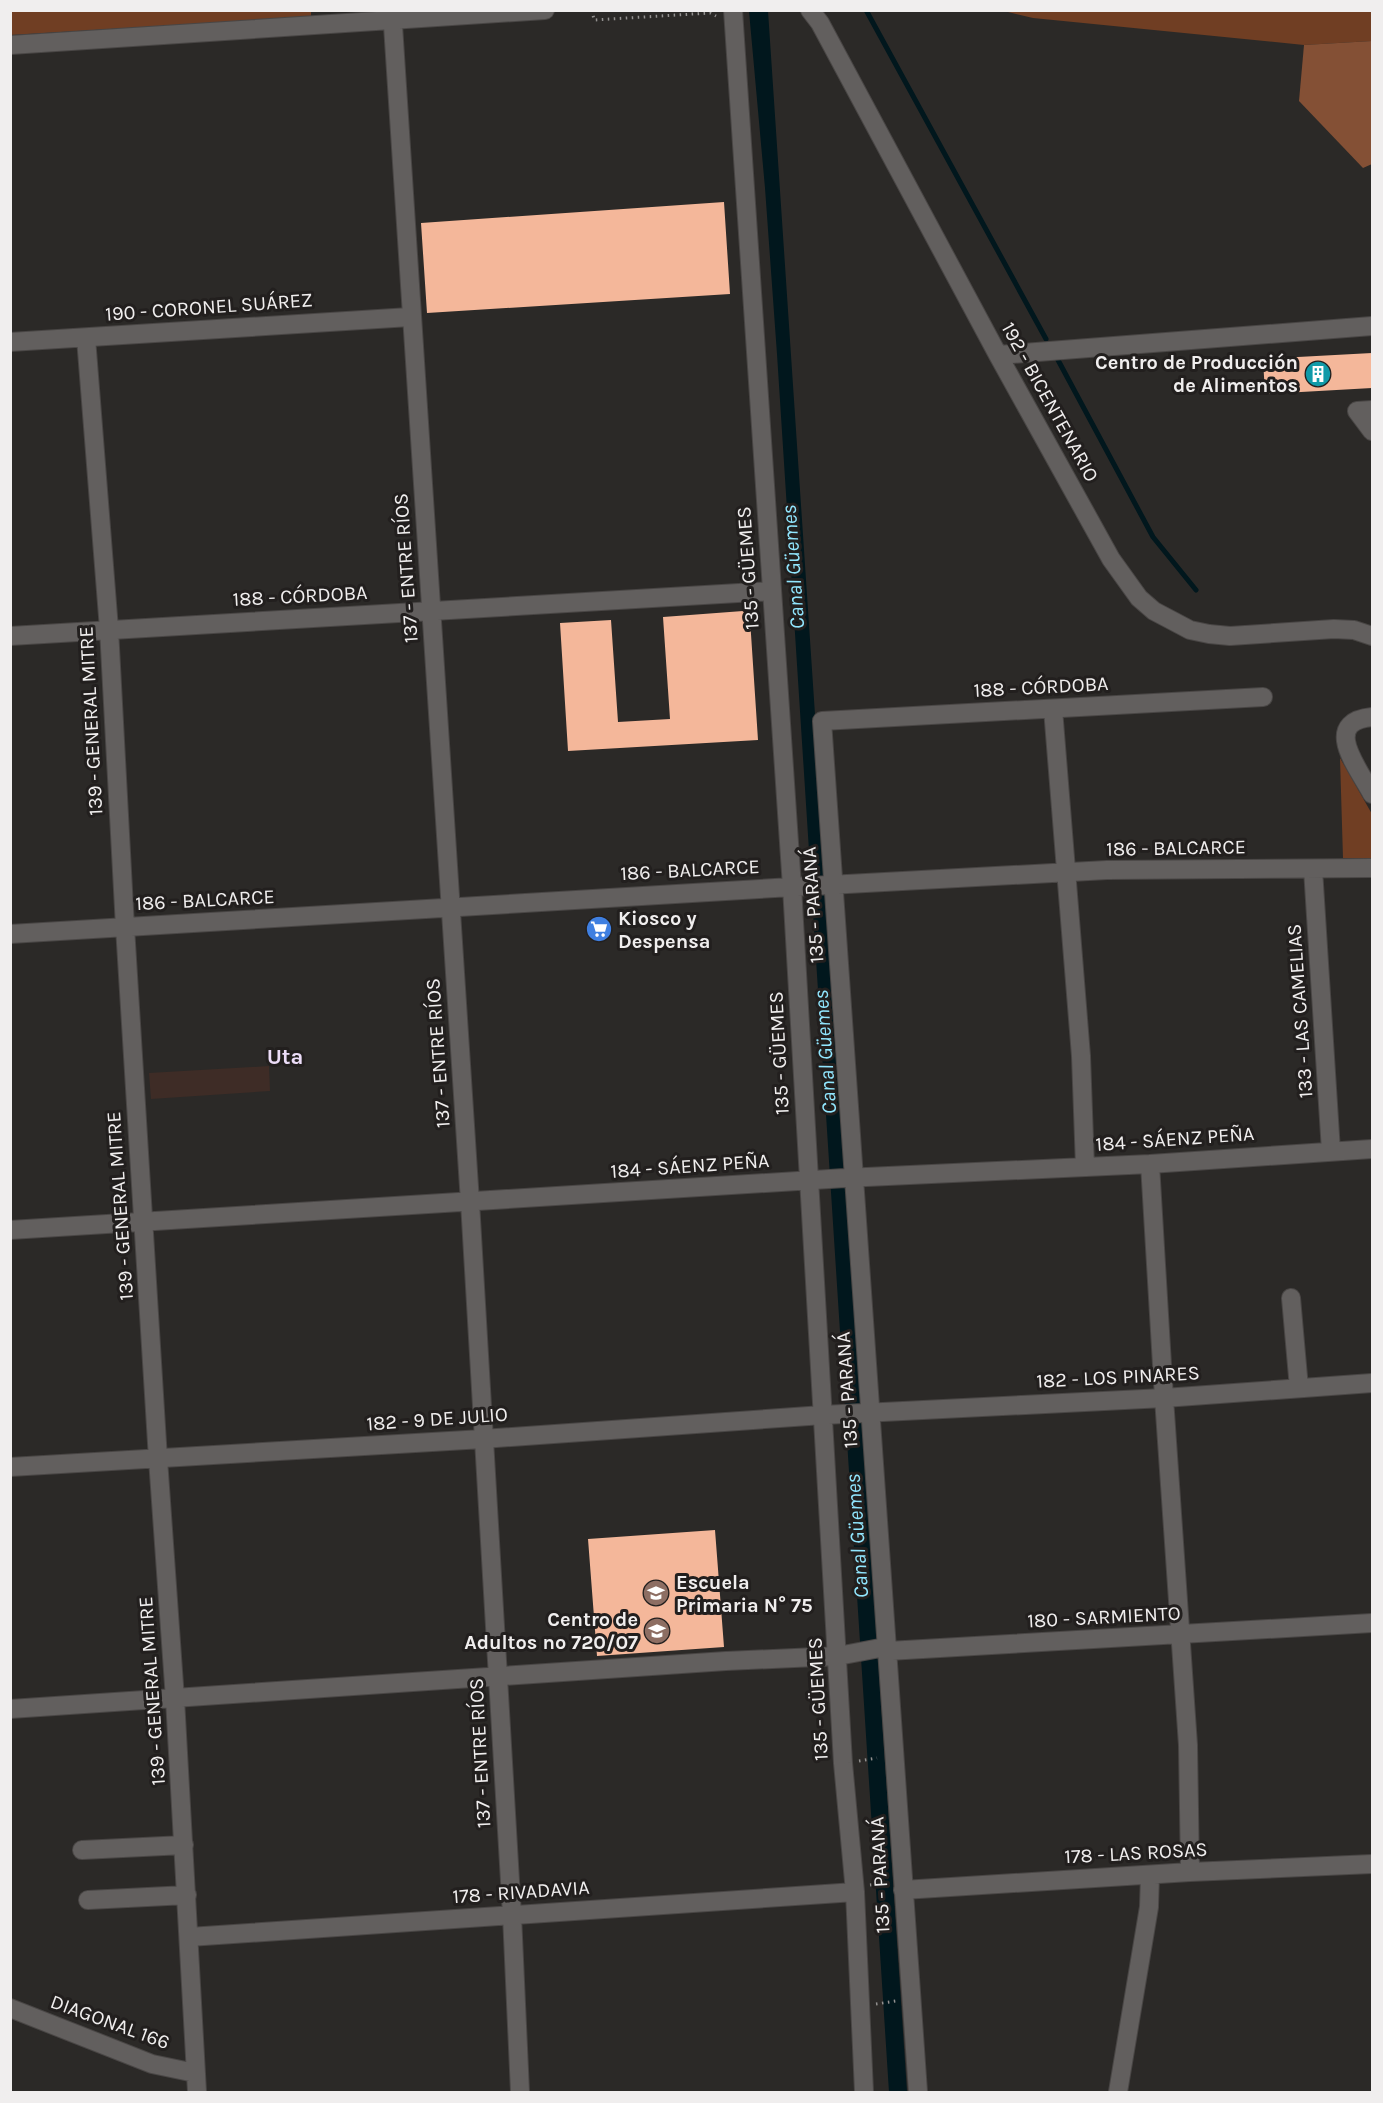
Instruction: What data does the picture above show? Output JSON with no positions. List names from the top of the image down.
{
  "streets": {
    "street": [
      "190 - CORONEL SUÁREZ",
      "192 - BICENTENARIO",
      "137 - ENTRE RÍOS",
      "135 - GÜEMES",
      "188 - CÓRDOBA",
      "139 - GENERAL MITRE",
      "186 - BALCARCE",
      "135 - PARANÁ",
      "133 - LAS CAMELIAS",
      "184 - SÁENZ PEÑA",
      "182 - LOS PINARES",
      "182 - 9 DE JULIO",
      "180 - SARMIENTO",
      "178 - LAS ROSAS",
      "178 - RIVADAVIA",
      "DIAGONAL 166"
    ]
  },
  "crossings": [
    ["190 - CORONEL SUÁREZ", "137 - ENTRE RÍOS"],
    ["190 - CORONEL SUÁREZ", "139 - GENERAL MITRE"],
    ["137 - ENTRE RÍOS", "188 - CÓRDOBA"],
    ["137 - ENTRE RÍOS", "186 - BALCARCE"],
    ["137 - ENTRE RÍOS", "184 - SÁENZ PEÑA"],
    ["137 - ENTRE RÍOS", "182 - 9 DE JULIO"],
    ["137 - ENTRE RÍOS", "180 - SARMIENTO"],
    ["137 - ENTRE RÍOS", "178 - RIVADAVIA"],
    ["135 - GÜEMES", "188 - CÓRDOBA"],
    ["135 - GÜEMES", "186 - BALCARCE"],
    ["135 - GÜEMES", "184 - SÁENZ PEÑA"],
    ["135 - GÜEMES", "182 - 9 DE JULIO"],
    ["135 - GÜEMES", "180 - SARMIENTO"],
    ["135 - GÜEMES", "178 - RIVADAVIA"],
    ["188 - CÓRDOBA", "139 - GENERAL MITRE"],
    ["188 - CÓRDOBA", "135 - PARANÁ"],
    ["139 - GENERAL MITRE", "186 - BALCARCE"],
    ["139 - GENERAL MITRE", "184 - SÁENZ PEÑA"],
    ["139 - GENERAL MITRE", "182 - 9 DE JULIO"],
    ["139 - GENERAL MITRE", "180 - SARMIENTO"],
    ["139 - GENERAL MITRE", "178 - RIVADAVIA"],
    ["139 - GENERAL MITRE", "DIAGONAL 166"],
    ["186 - BALCARCE", "135 - PARANÁ"],
    ["186 - BALCARCE", "133 - LAS CAMELIAS"],
    ["135 - PARANÁ", "184 - SÁENZ PEÑA"],
    ["135 - PARANÁ", "182 - LOS PINARES"],
    ["135 - PARANÁ", "182 - 9 DE JULIO"],
    ["135 - PARANÁ", "180 - SARMIENTO"],
    ["135 - PARANÁ", "178 - LAS ROSAS"],
    ["133 - LAS CAMELIAS", "184 - SÁENZ PEÑA"],
    ["182 - LOS PINARES", "182 - 9 DE JULIO"]
  ],
  "districts": ["Uta"],
  "water": ["Canal Güemes"],
  "places": {
    "building": ["Centro de Producción de Alimentos"],
    "supermarket": ["Kiosco y Despensa"],
    "school or university": ["Escuela Primaria N° 75", "Centro de Adultos nº 720/07"]
  }
}
